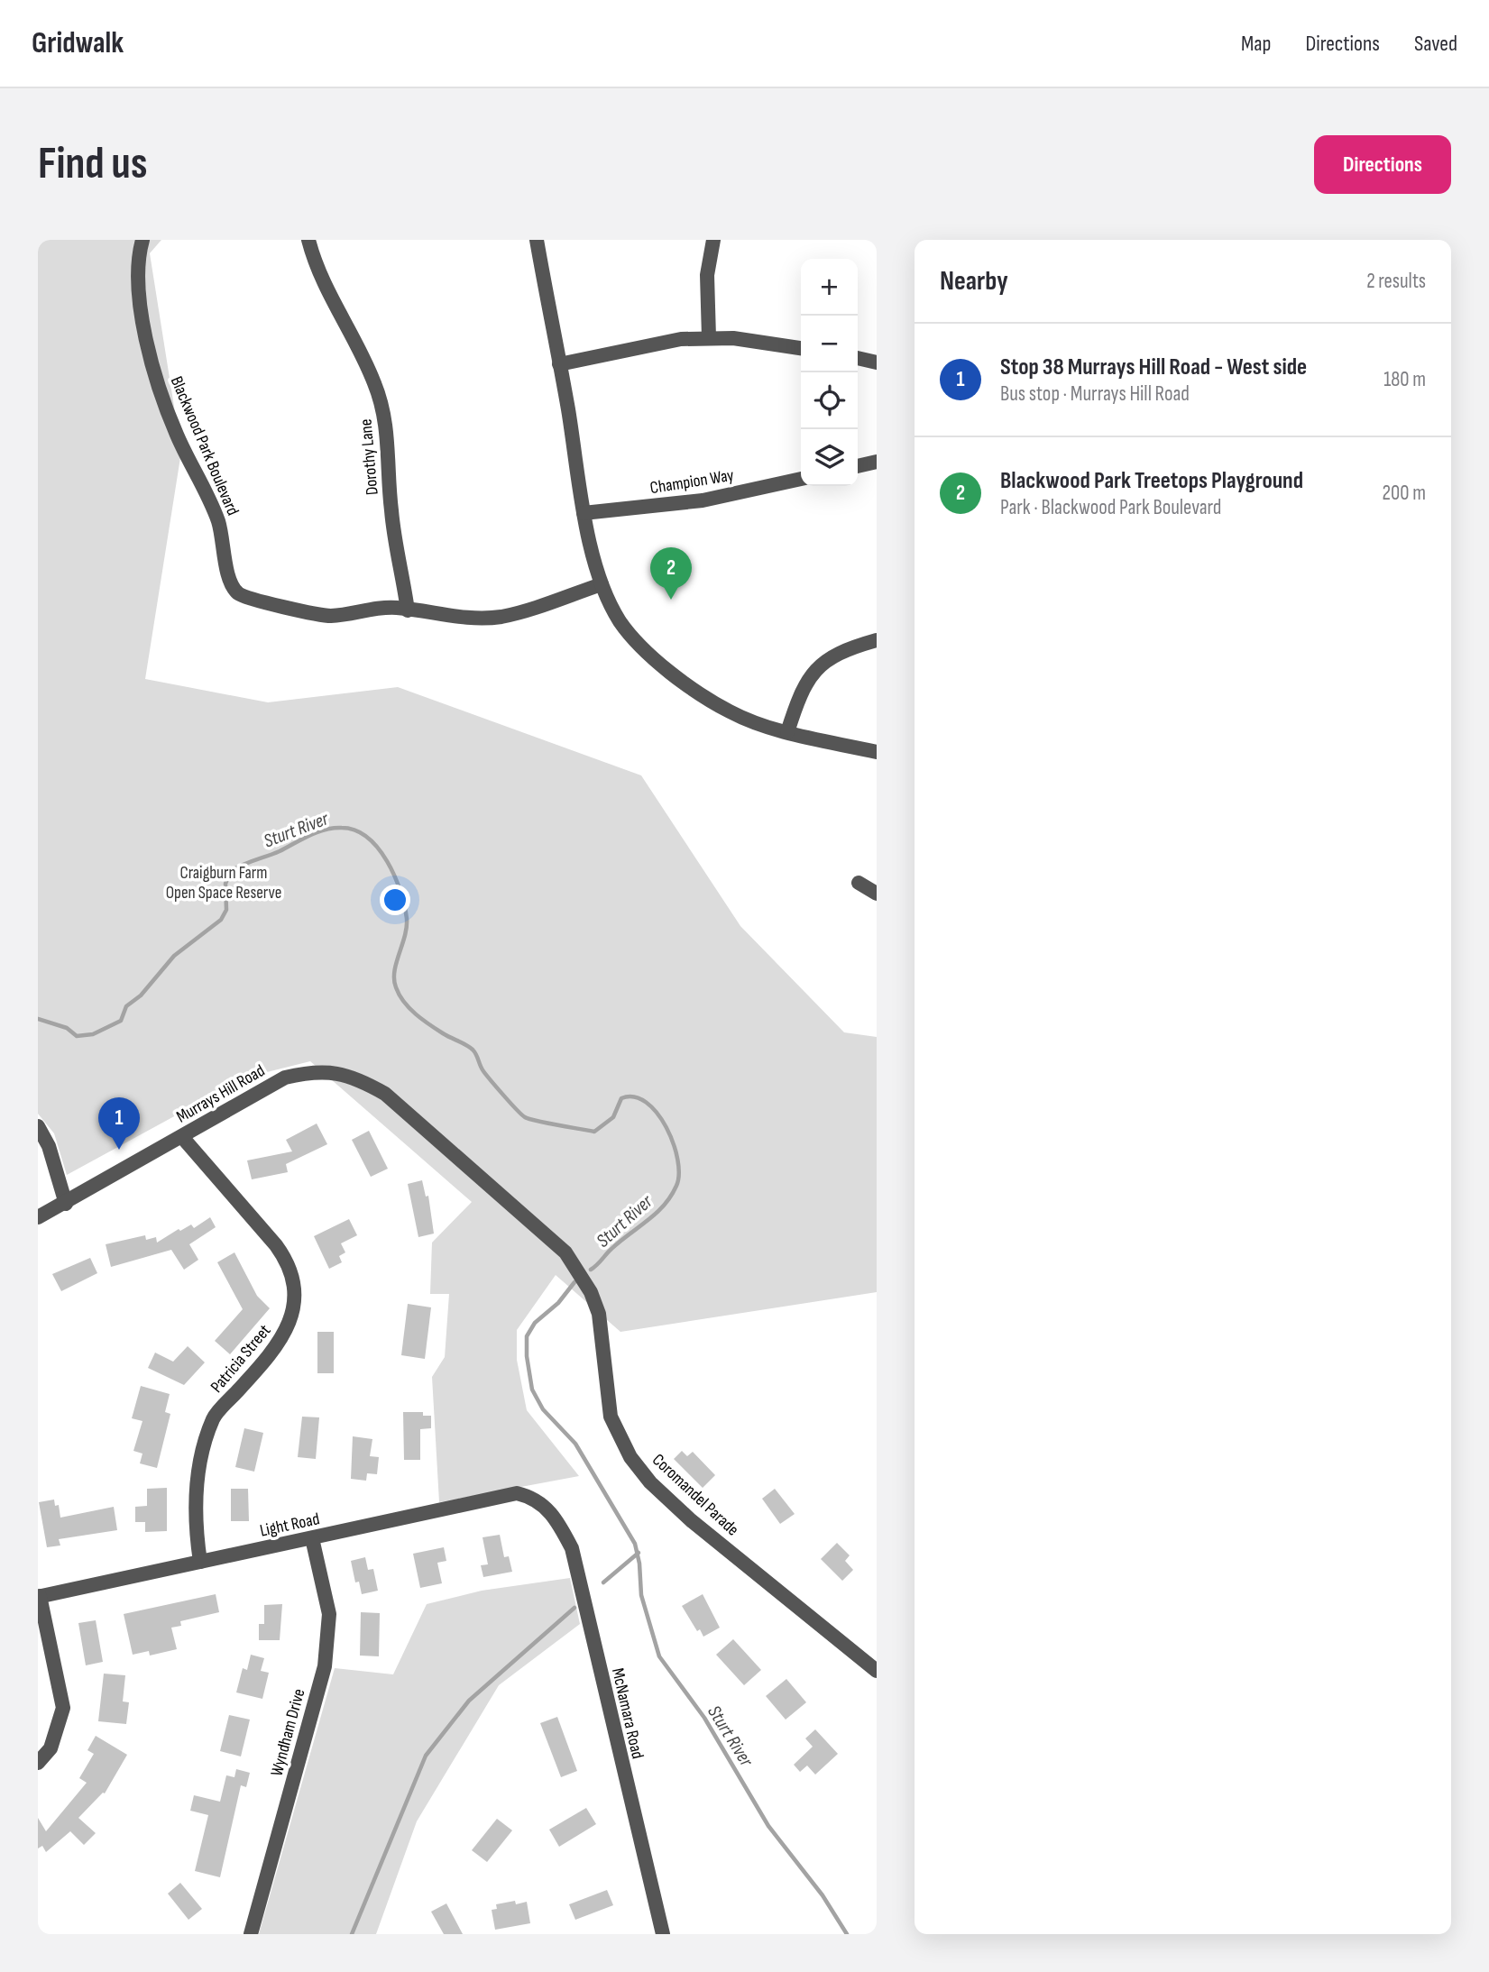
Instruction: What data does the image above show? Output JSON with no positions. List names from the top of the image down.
{
  "streets": {
    "street": [
      "Blackwood Park Boulevard",
      "Dorothy Lane",
      "Champion Way",
      "Murrays Hill Road",
      "Patricia Street",
      "Coromandel Parade",
      "Light Road",
      "McNamara Road",
      "Wyndham Drive"
    ]
  },
  "crossings": [
    ["Blackwood Park Boulevard", "Dorothy Lane"],
    ["Murrays Hill Road", "Patricia Street"],
    ["Murrays Hill Road", "Coromandel Parade"],
    ["Patricia Street", "Light Road"],
    ["Light Road", "McNamara Road"],
    ["Light Road", "Wyndham Drive"]
  ],
  "water": ["Sturt River"],
  "parks": ["Craigburn Farm Open Space Reserve"],
  "page": {
    "header": "Gridwalk",
    "nav": ["Map", "Directions", "Saved"],
    "buttons": "Directions",
    "title": "Find us",
    "heading": ["Nearby", "2 results"],
    "map_buttons": ["+", "−"],
    "list": [
      {
        "mark": "1",
        "name": "Stop 38 Murrays Hill Road - West side",
        "note": "Bus stop · Murrays Hill Road",
        "value": "180 m"
      },
      {
        "mark": "2",
        "name": "Blackwood Park Treetops Playground",
        "note": "Park · Blackwood Park Boulevard",
        "value": "200 m"
      }
    ],
    "pins": ["2", "1"]
  }
}
